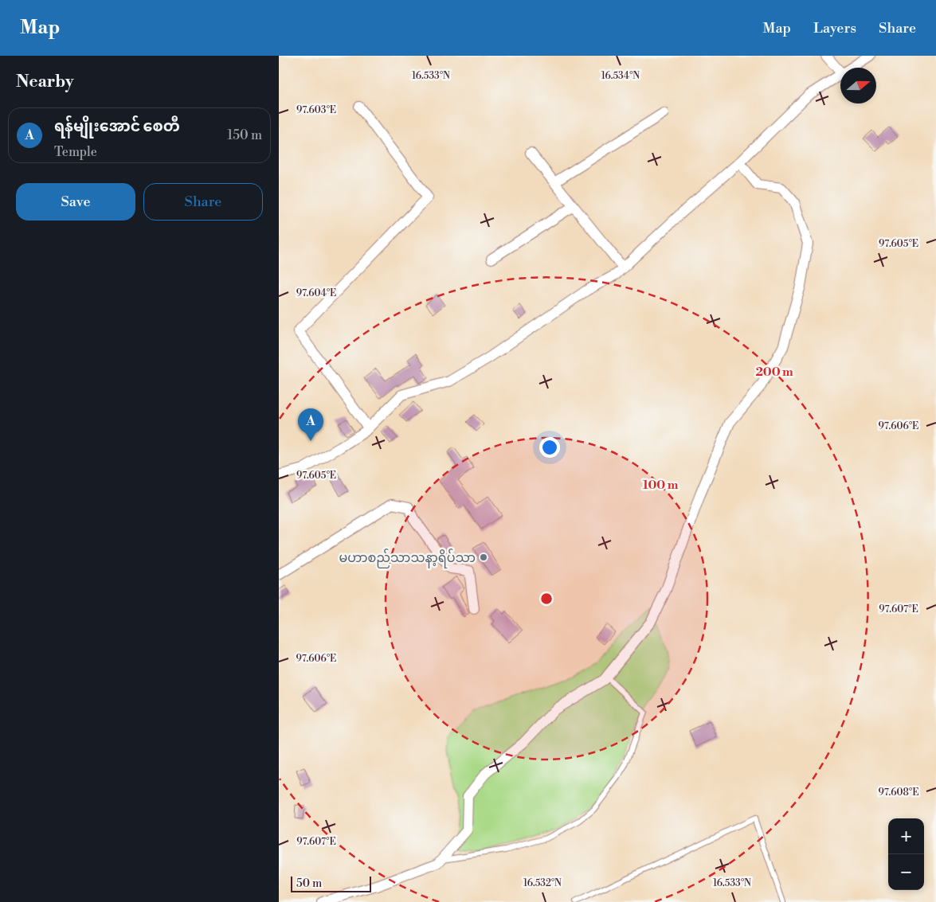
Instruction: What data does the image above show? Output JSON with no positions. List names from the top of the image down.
{
  "places": ["မဟာစည်သာသနာ့ရိပ်သာ"],
  "scale_bar": "50 m",
  "north": "right",
  "page": {
    "header": "Map",
    "nav": ["Map", "Layers", "Share"],
    "heading": "Nearby",
    "list": [
      {
        "mark": "A",
        "name": "ရန်မျိုးအောင် စေတီ",
        "note": "Temple",
        "value": "150 m"
      }
    ],
    "buttons": ["Save", "Share"],
    "pins": "A",
    "map_buttons": ["+", "−"],
    "scale": "50 m"
  },
  "coordinates": [
    "16.533°N",
    "16.534°N",
    "97.603°E",
    "97.605°E",
    "97.604°E",
    "97.606°E",
    "97.607°E",
    "97.608°E",
    "16.532°N"
  ],
  "rings": ["200 m", "100 m"]
}
